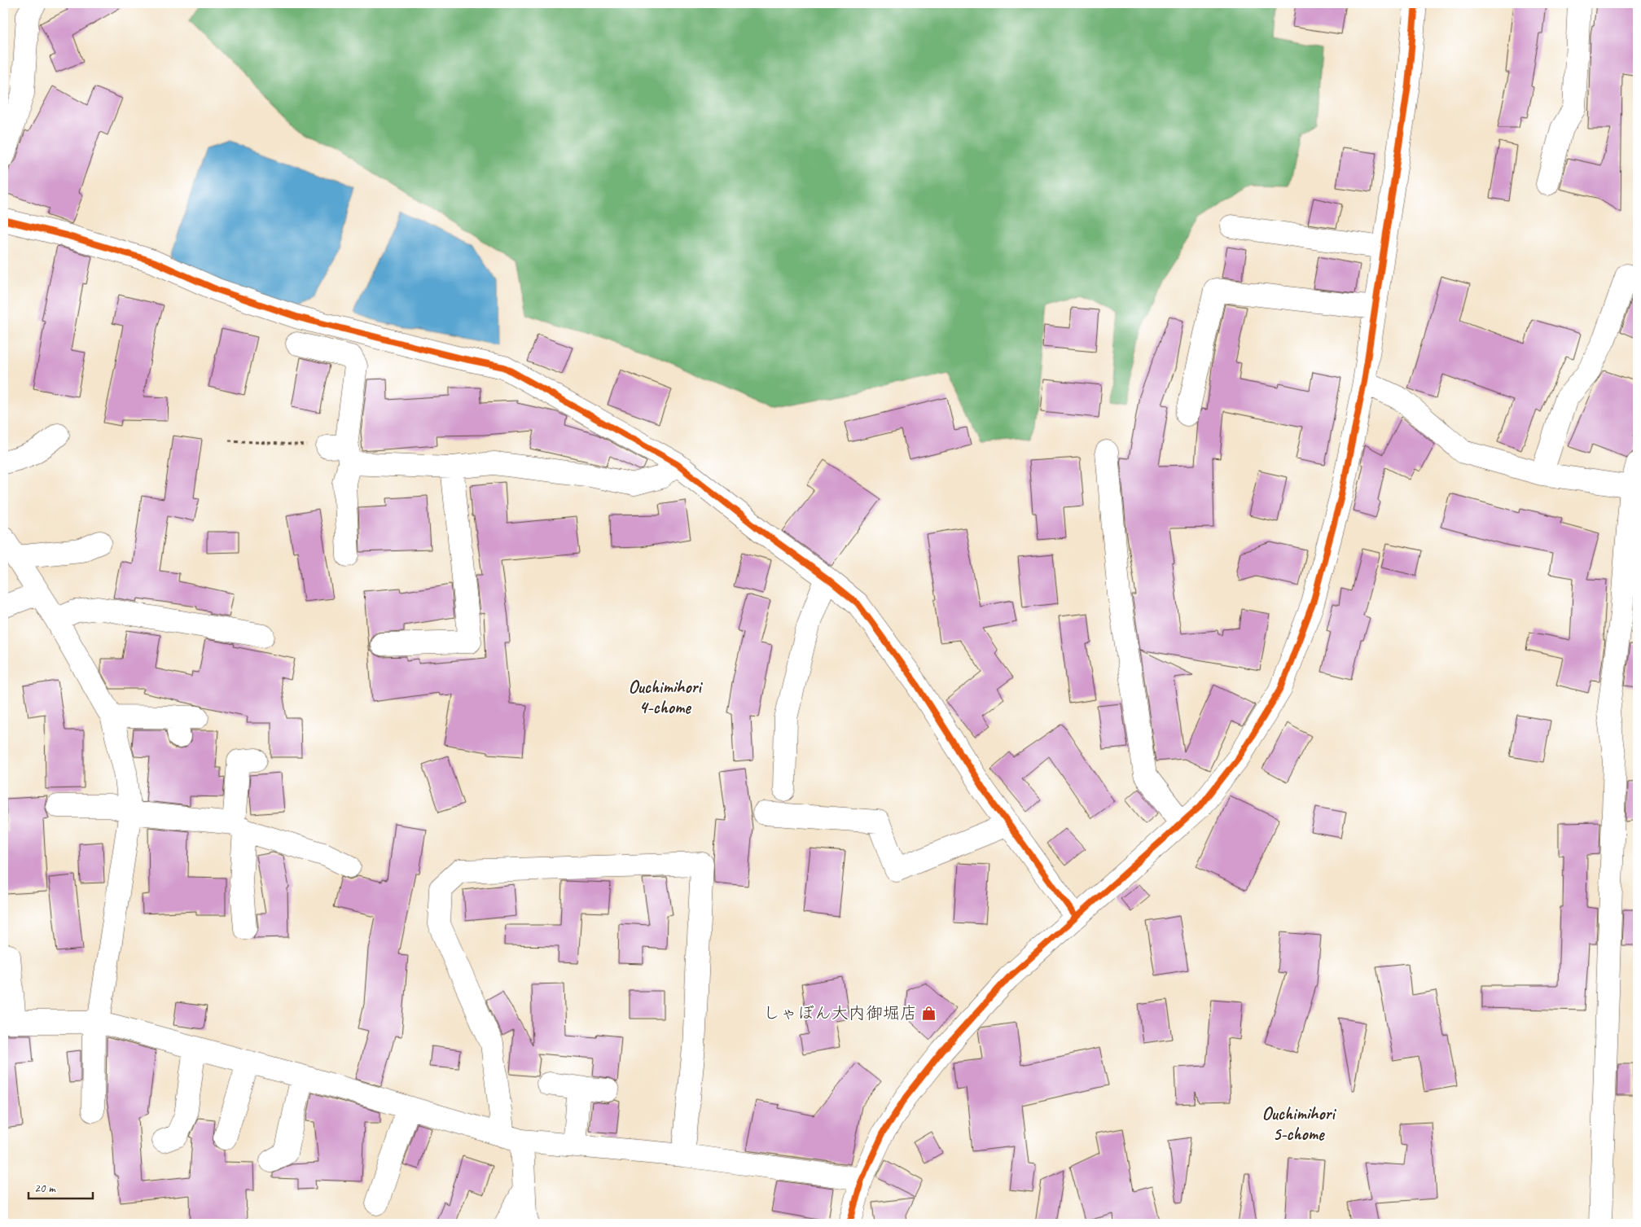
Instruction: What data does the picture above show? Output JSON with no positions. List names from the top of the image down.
{
  "districts": ["Ouchimihori 4-chome", "Ouchimihori 5-chome"],
  "places": {
    "shop": ["しゃぼん大内御堀店"]
  },
  "scale_bar": "20 m"
}
